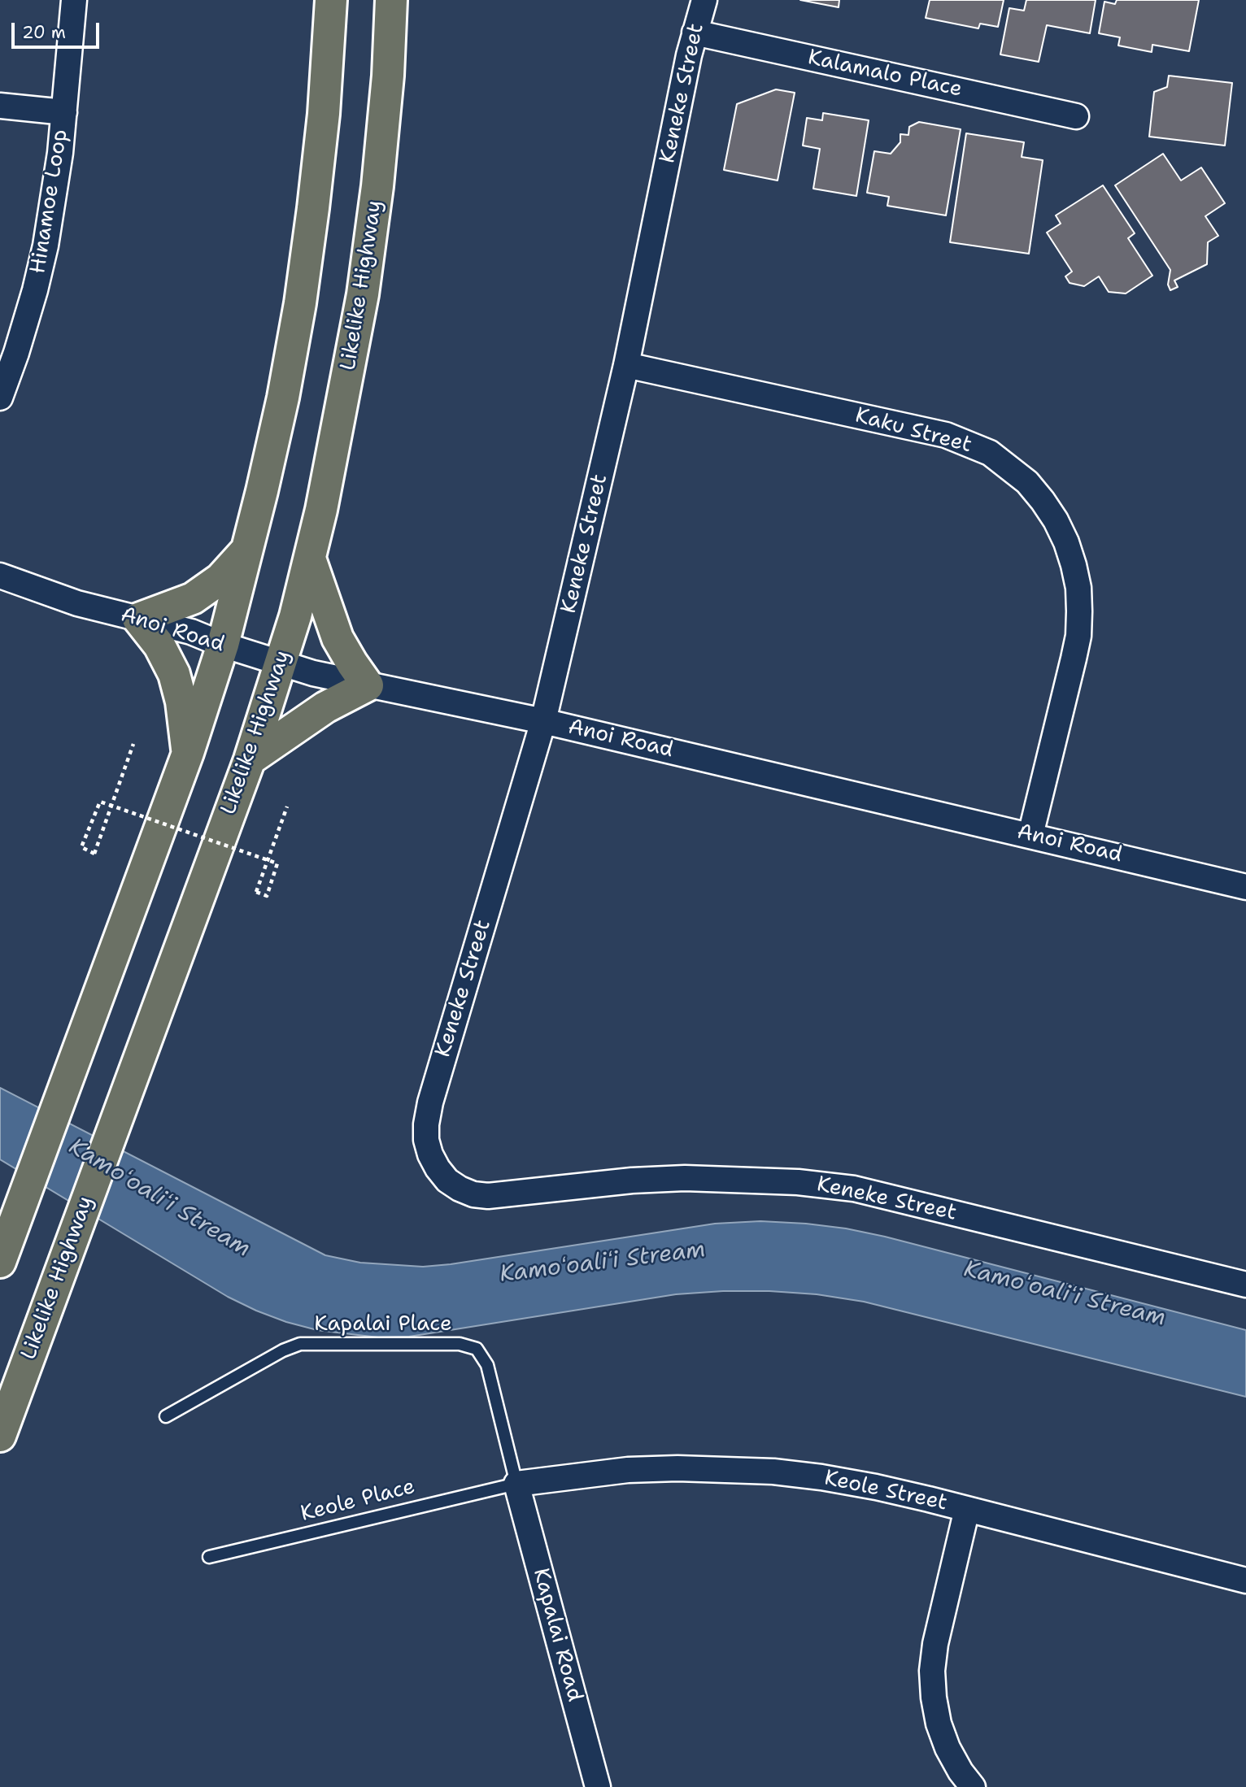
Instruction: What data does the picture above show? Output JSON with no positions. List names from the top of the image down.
{
  "streets": {
    "highway": ["Likelike Highway"],
    "street": [
      "Kalamalo Place",
      "Keneke Street",
      "Hinamoe Loop",
      "Kaku Street",
      "Anoi Road",
      "Keole Street",
      "Kapalai Road"
    ],
    "lane": ["Kapalai Place", "Keole Place"]
  },
  "crossings": [
    ["Kalamalo Place", "Keneke Street"],
    ["Keneke Street", "Kaku Street"],
    ["Keneke Street", "Anoi Road"],
    ["Likelike Highway", "Anoi Road"],
    ["Kaku Street", "Anoi Road"],
    ["Kapalai Place", "Keole Street"],
    ["Kapalai Place", "Keole Place"],
    ["Kapalai Place", "Kapalai Road"],
    ["Keole Street", "Keole Place"],
    ["Keole Street", "Kapalai Road"],
    ["Keole Place", "Kapalai Road"]
  ],
  "water": ["Kamoʻoaliʻi Stream"],
  "scale_bar": "20 m"
}
